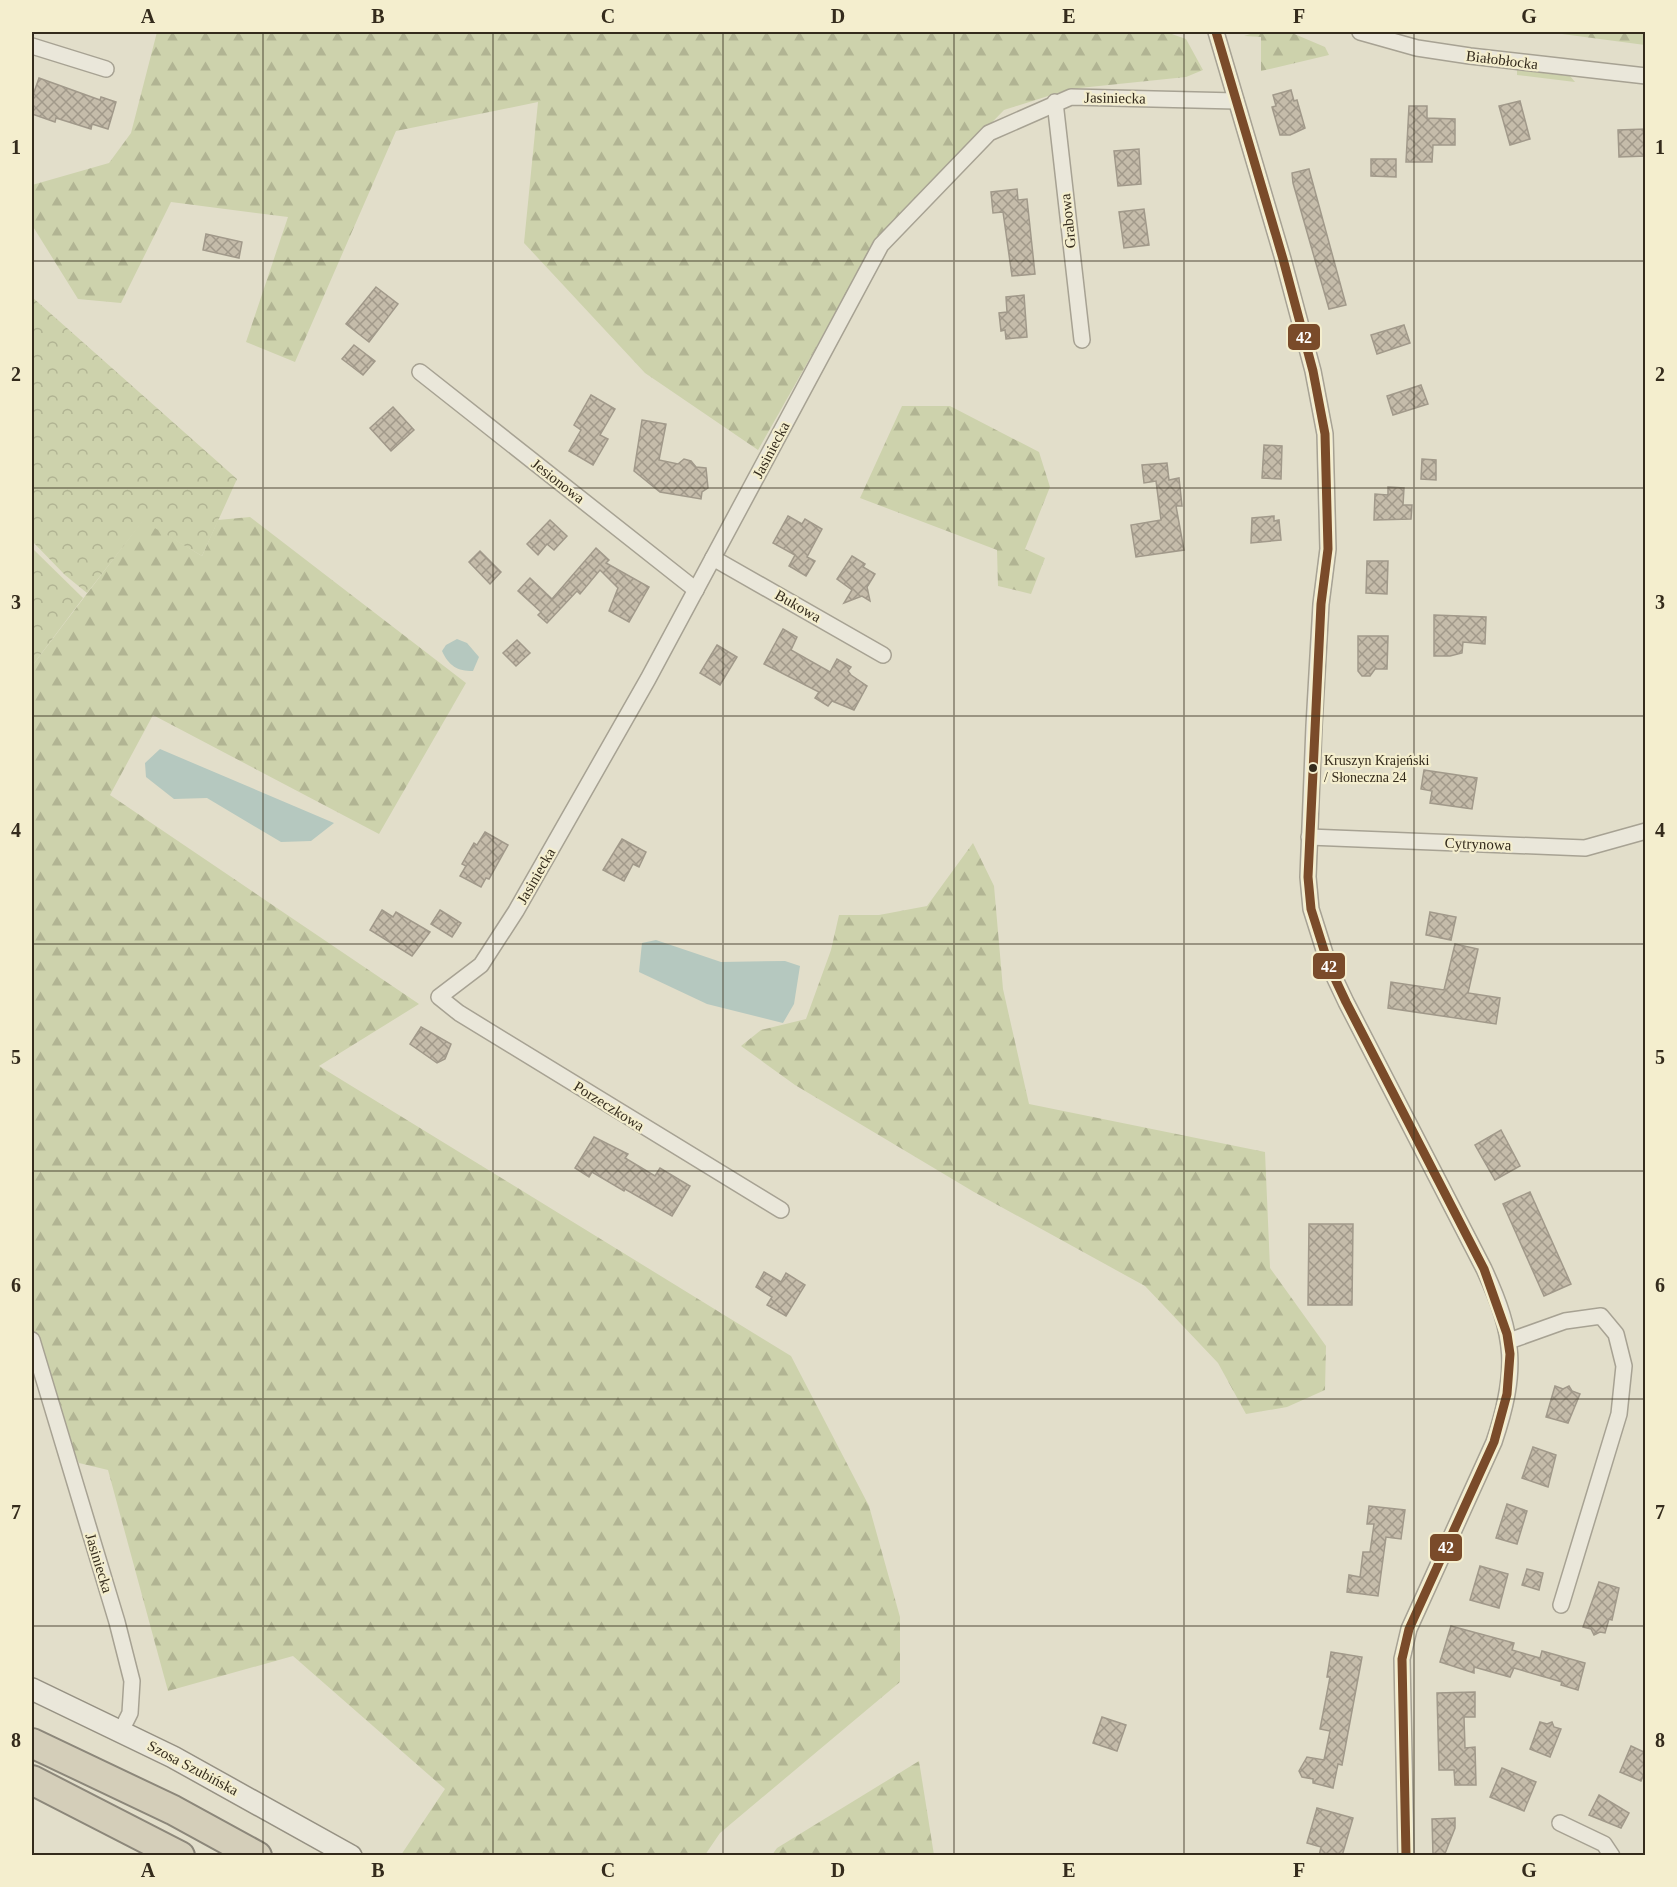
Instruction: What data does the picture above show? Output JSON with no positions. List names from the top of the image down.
{
  "streets": {
    "street": [
      "Białobłocka",
      "Jasiniecka",
      "Grabowa",
      "Jesionowa",
      "Bukowa",
      "Cytrynowa",
      "Porzeczkowa",
      "Szosa Szubińska"
    ]
  },
  "crossings": [
    ["Jasiniecka", "Grabowa"],
    ["Jasiniecka", "Jesionowa"],
    ["Jasiniecka", "Bukowa"],
    ["Jasiniecka", "Porzeczkowa"],
    ["Jasiniecka", "Szosa Szubińska"]
  ],
  "places": ["Kruszyn Krajeński / Słoneczna 24"],
  "lines": ["transit line 42"],
  "grid": {
    "columns": [
      "A",
      "B",
      "C",
      "D",
      "E",
      "F",
      "G"
    ],
    "rows": [
      "1",
      "2",
      "3",
      "4",
      "5",
      "6",
      "7",
      "8"
    ]
  }
}
